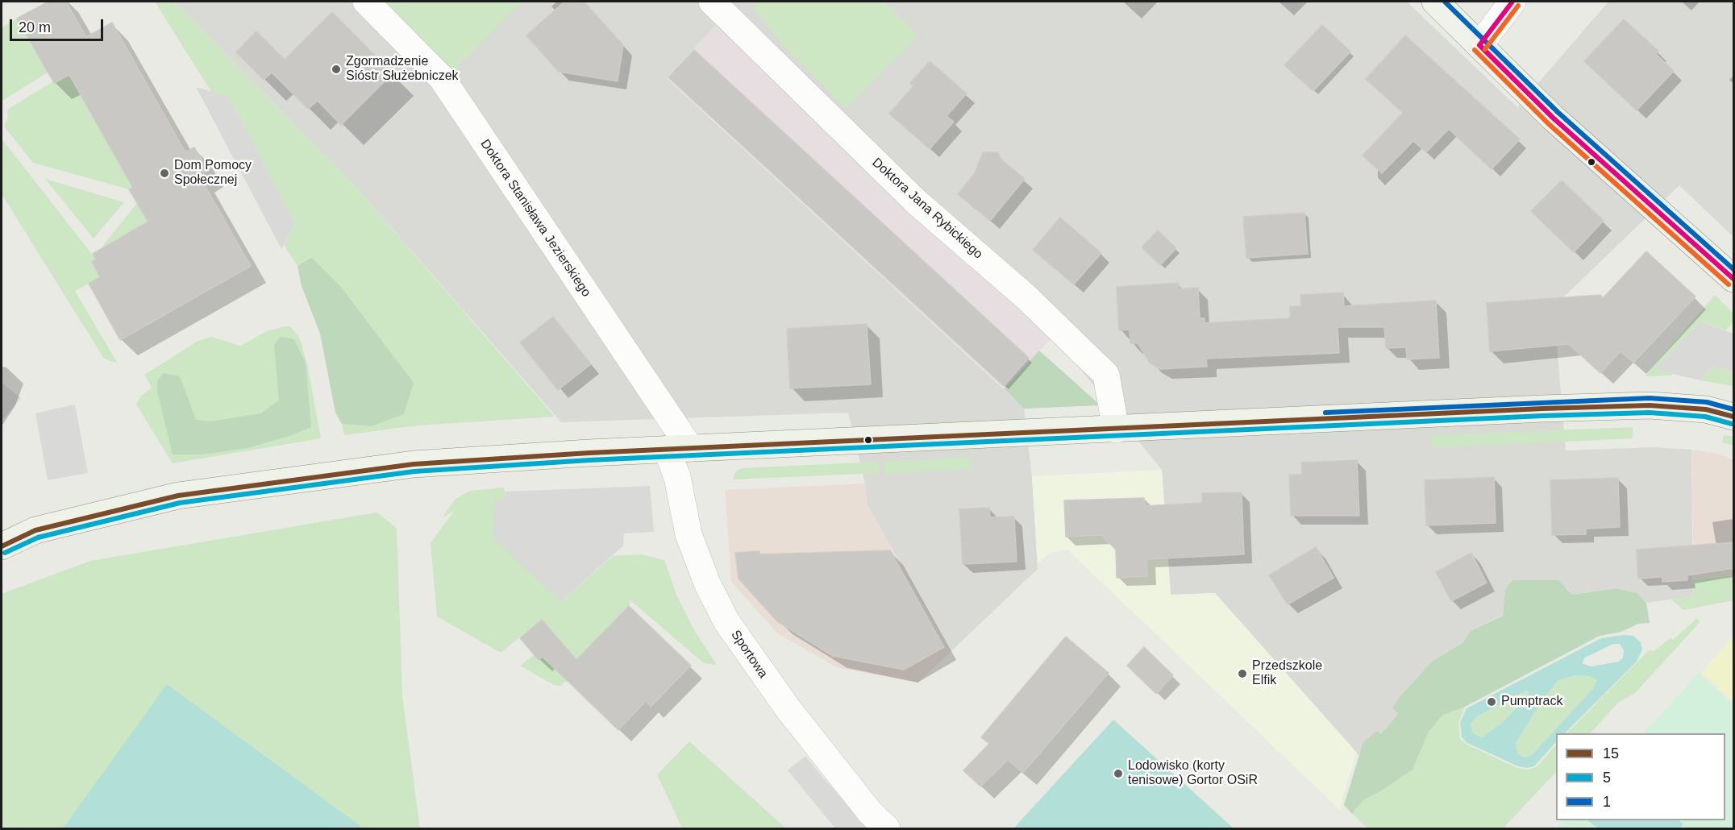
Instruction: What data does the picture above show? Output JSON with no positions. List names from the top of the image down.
{
  "streets": {
    "street": ["Doktora Jana Rybickiego", "Doktora Stanisława Jezierskiego", "Sportowa"]
  },
  "crossings": [
    ["Doktora Stanisława Jezierskiego", "Sportowa"]
  ],
  "places": [
    "Zgormadzenie Sióstr Służebniczek",
    "Dom Pomocy Społecznej",
    "Przedszkole Elfik",
    "Pumptrack",
    "Lodowisko (korty tenisowe) Gortor OSiR"
  ],
  "lines": ["transit line 1", "transit line 15", "transit line 5"],
  "legend": ["15", "5", "1"],
  "scale_bar": "20 m"
}
